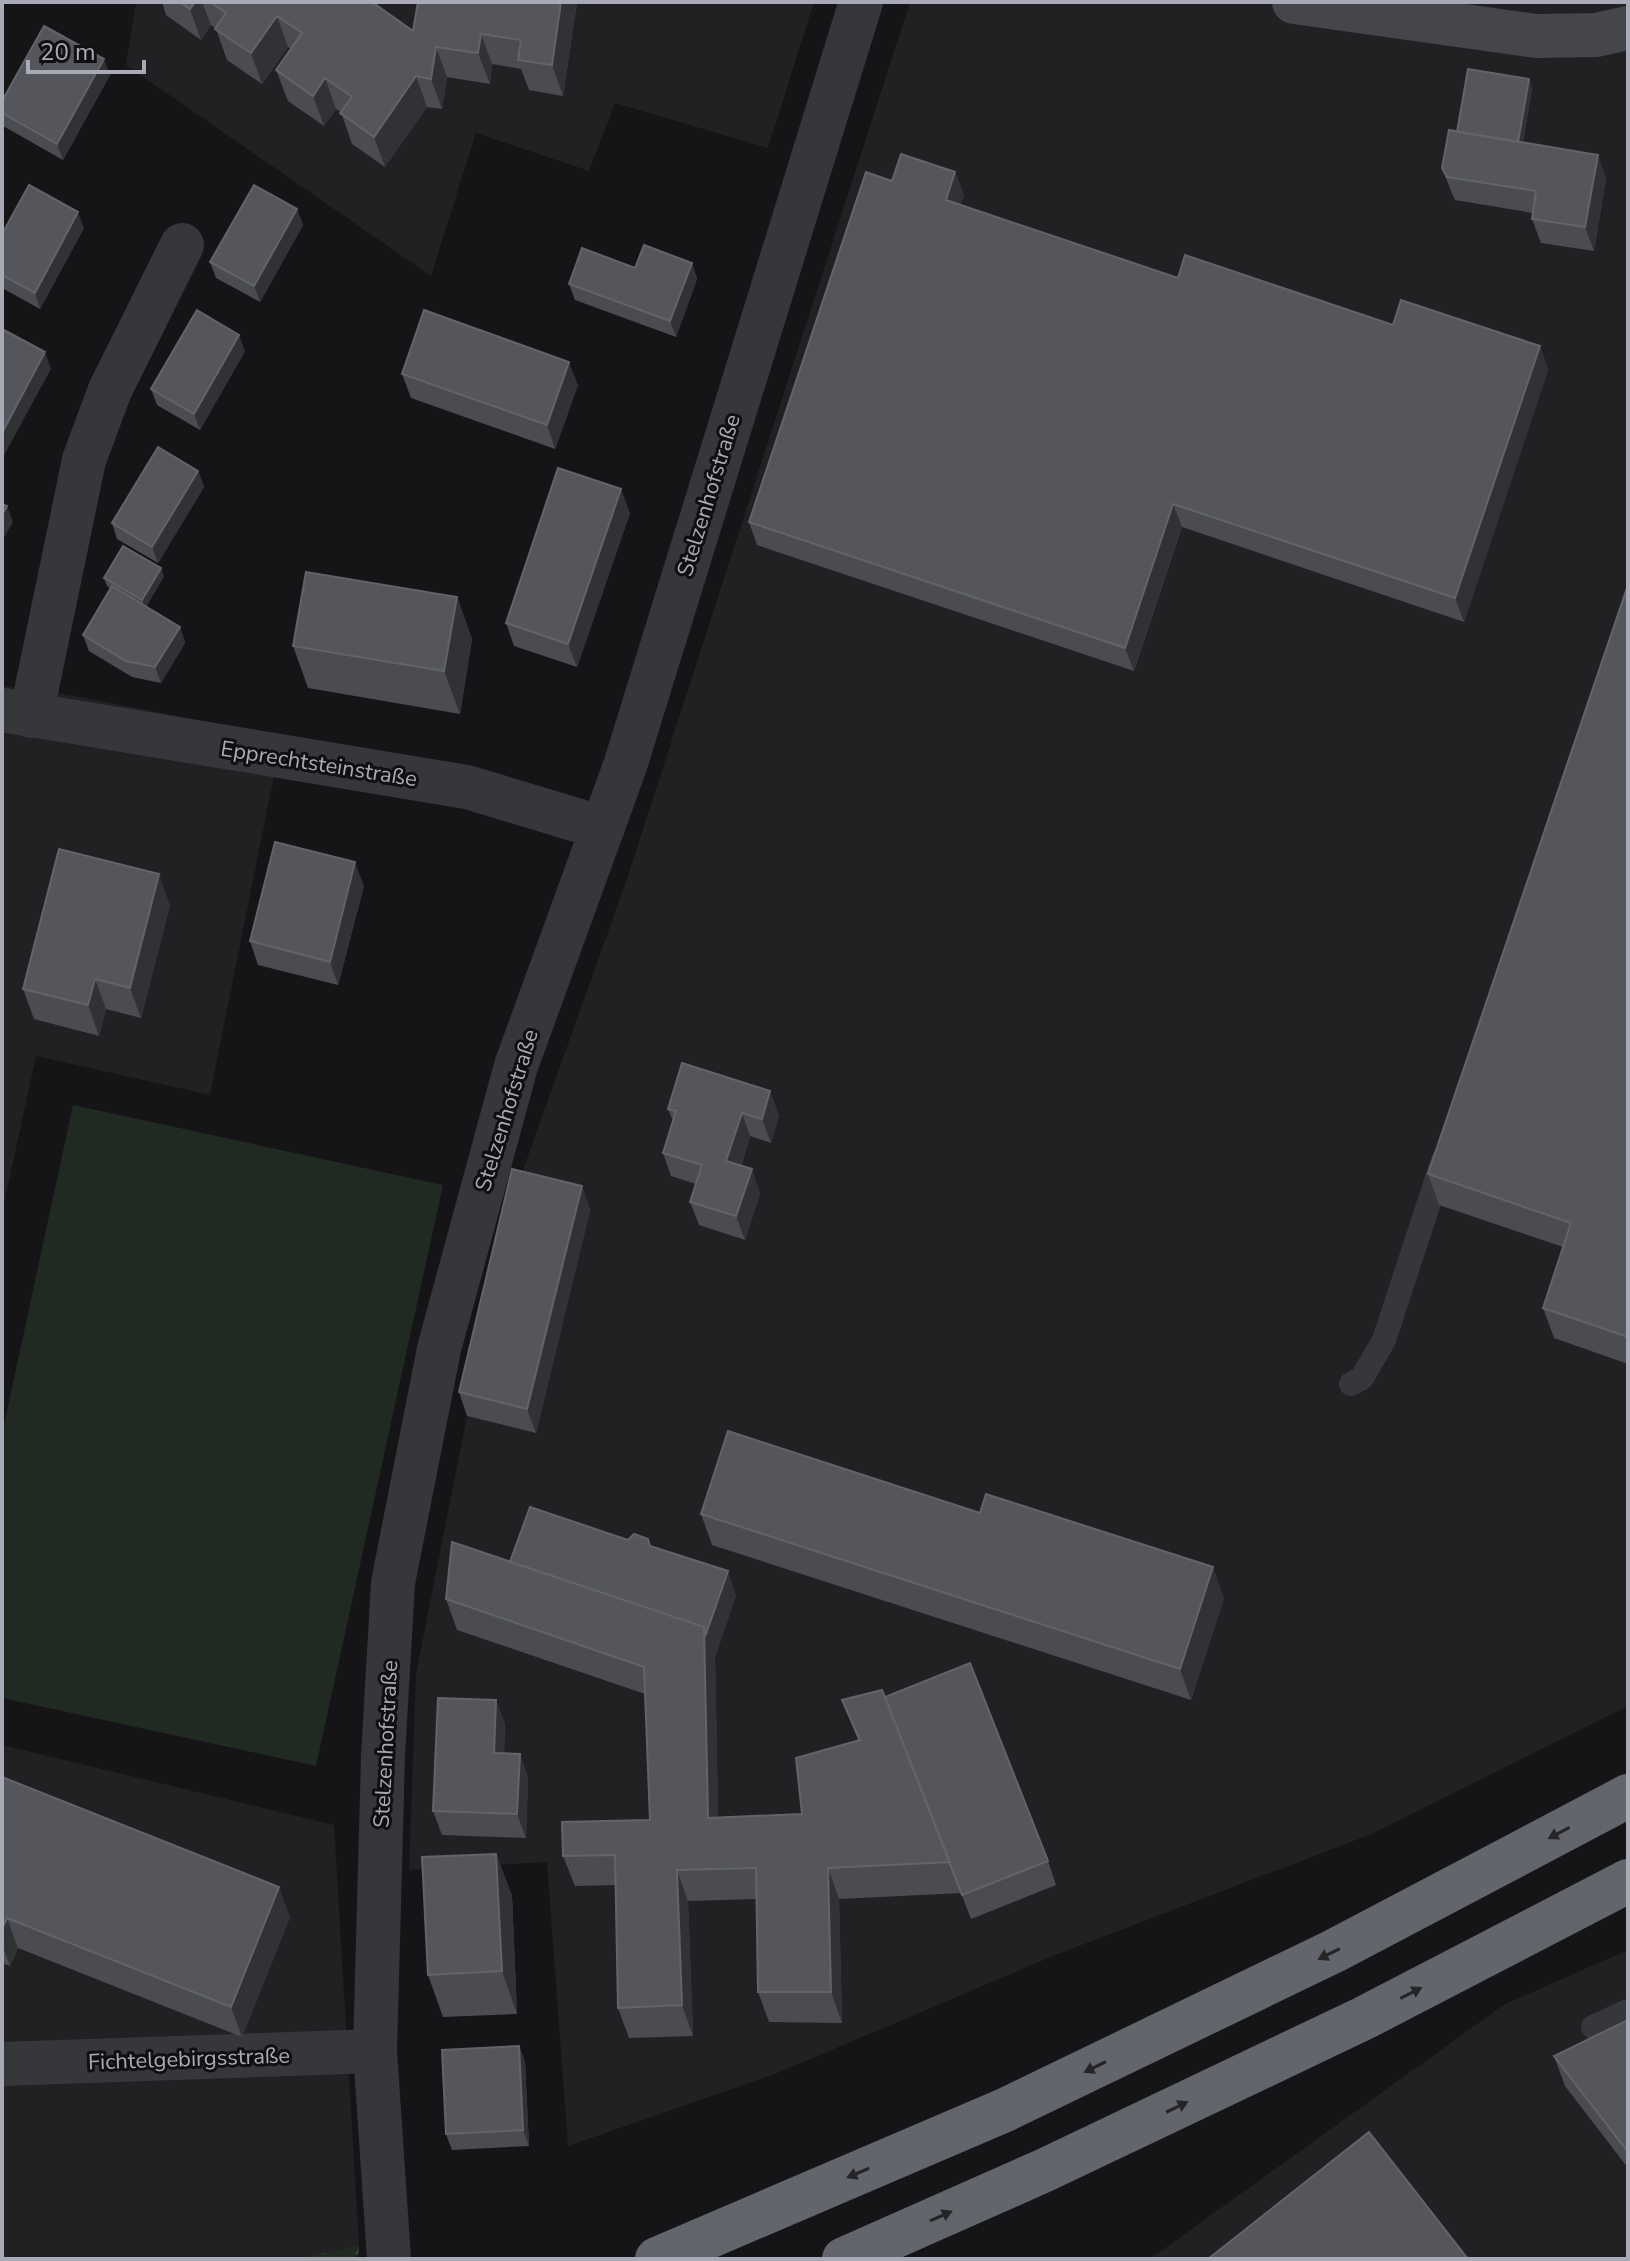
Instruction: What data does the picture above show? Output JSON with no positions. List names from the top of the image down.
{
  "streets": {
    "street": ["Stelzenhofstraße", "Epprechtsteinstraße", "Fichtelgebirgsstraße"]
  },
  "crossings": [
    ["Stelzenhofstraße", "Epprechtsteinstraße"],
    ["Stelzenhofstraße", "Fichtelgebirgsstraße"]
  ],
  "scale_bar": "20 m"
}
